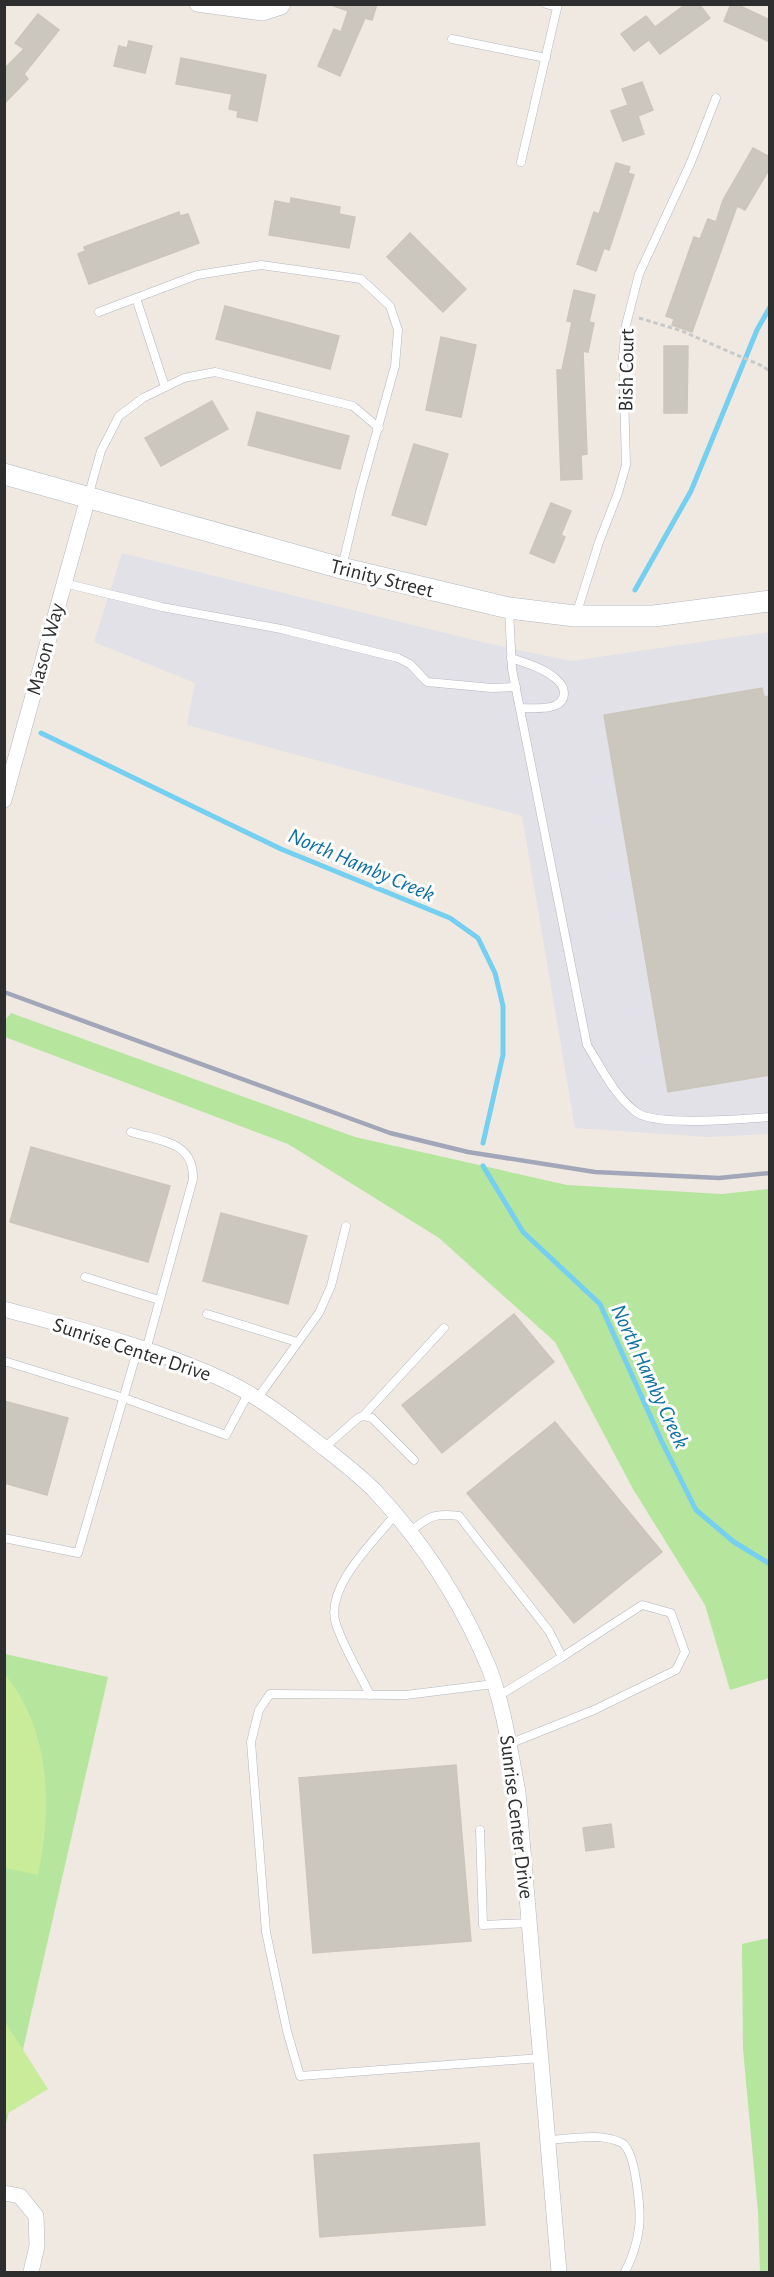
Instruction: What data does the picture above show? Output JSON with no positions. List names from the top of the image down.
{
  "streets": {
    "street": ["Trinity Street", "Mason Way", "Sunrise Center Drive"],
    "lane": ["Bish Court"]
  },
  "crossings": [
    ["Bish Court", "Trinity Street"],
    ["Trinity Street", "Mason Way"]
  ],
  "water": ["North Hamby Creek"]
}
